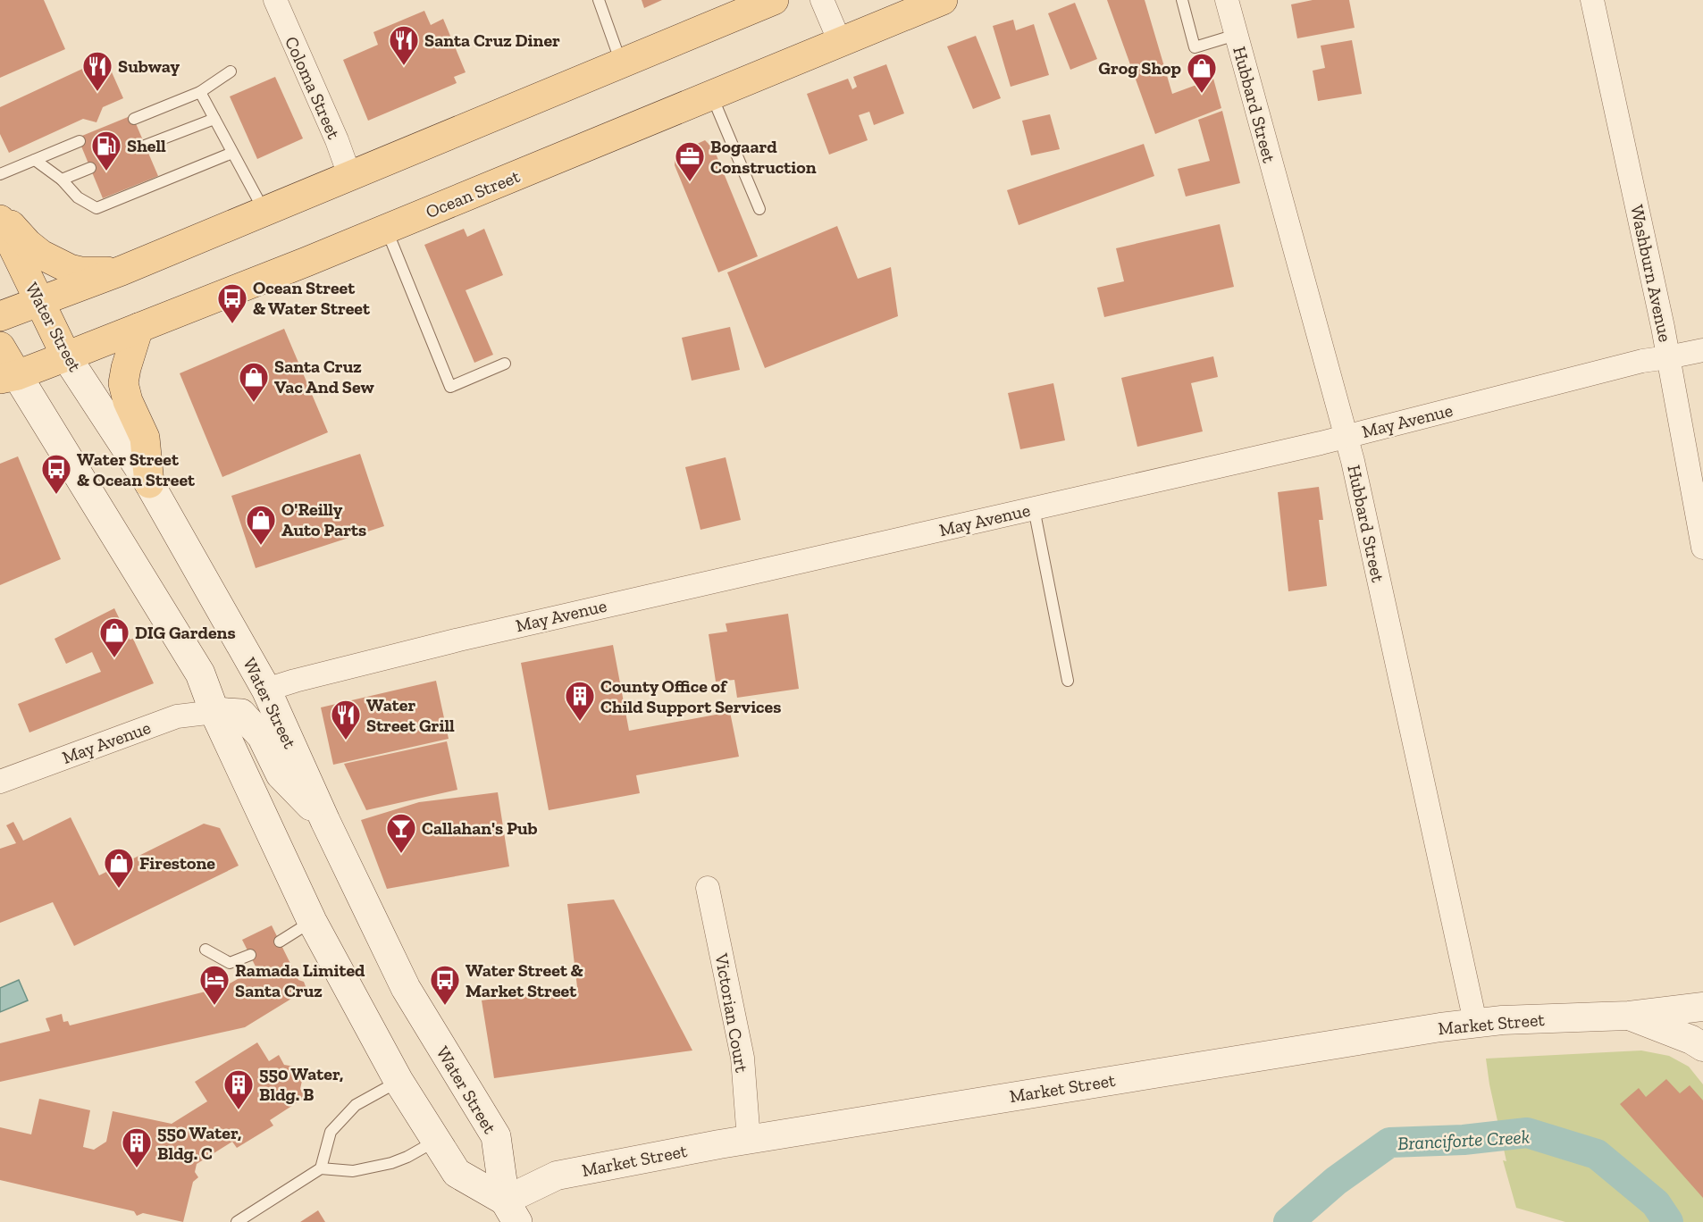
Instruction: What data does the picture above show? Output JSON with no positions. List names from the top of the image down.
{
  "streets": {
    "main road": ["Ocean Street", "Water Street"],
    "street": [
      "Coloma Street",
      "Hubbard Street",
      "Washburn Avenue",
      "May Avenue",
      "Victorian Court",
      "Market Street"
    ]
  },
  "crossings": [
    ["Hubbard Street", "May Avenue"],
    ["Hubbard Street", "Market Street"],
    ["Ocean Street", "Water Street"],
    ["Washburn Avenue", "May Avenue"],
    ["Water Street", "May Avenue"],
    ["Water Street", "Market Street"],
    ["Victorian Court", "Market Street"]
  ],
  "water": ["Branciforte Creek"],
  "places": {
    "restaurant": ["Santa Cruz Diner", "Subway", "Water Street Grill"],
    "shop": [
      "Grog Shop",
      "Santa Cruz Vac And Sew",
      "O'Reilly Auto Parts",
      "DIG Gardens",
      "Firestone"
    ],
    "fuel station": ["Shell"],
    "office": ["Bogaard Construction"],
    "bus stop": ["Ocean Street & Water Street", "Water Street & Ocean Street", "Water Street & Market Street"],
    "building": ["County Office of Child Support Services", "550 Water, Bldg. B", "550 Water, Bldg. C"],
    "bar": ["Callahan's Pub"],
    "hotel": ["Ramada Limited Santa Cruz"]
  }
}
